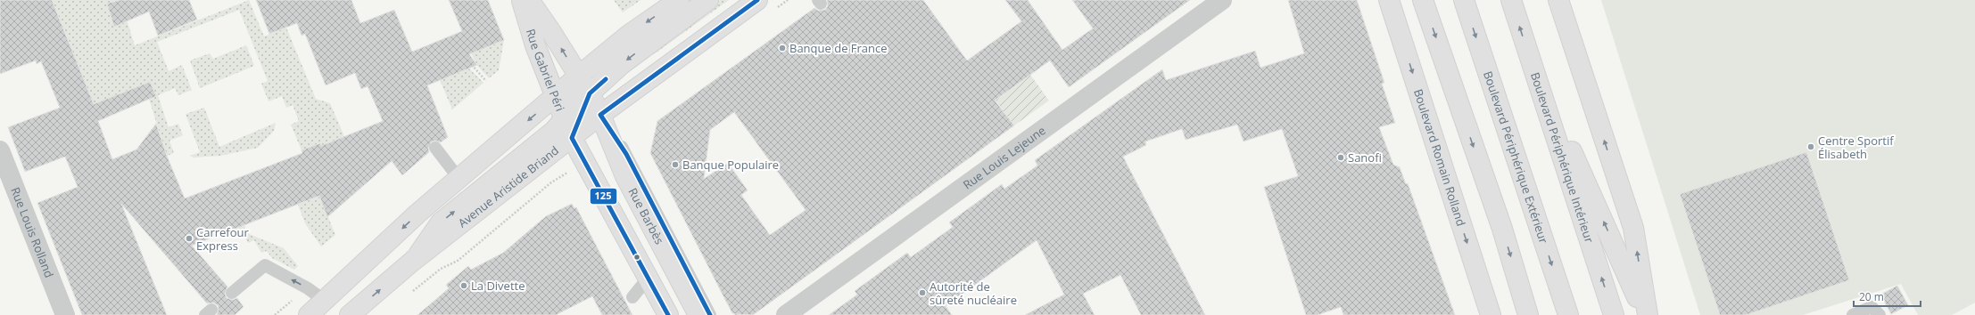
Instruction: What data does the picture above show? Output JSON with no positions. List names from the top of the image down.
{
  "streets": {
    "main road": [
      "Rue Gabriel Péri",
      "Boulevard Romain Rolland",
      "Boulevard Périphérique Extérieur",
      "Boulevard Périphérique Intérieur",
      "Avenue Aristide Briand",
      "Rue Barbès"
    ],
    "street": ["Rue Louis Lejeune", "Rue Louis Rolland"]
  },
  "crossings": [
    ["Rue Gabriel Péri", "Avenue Aristide Briand"],
    ["Rue Gabriel Péri", "Rue Barbès"],
    ["Avenue Aristide Briand", "Rue Barbès"]
  ],
  "places": [
    "Banque de France",
    "Centre Sportif Élisabeth",
    "Sanofi",
    "Banque Populaire",
    "Carrefour Express",
    "La Divette",
    "Autorité de sûreté nucléaire"
  ],
  "lines": ["transit line 125"],
  "scale_bar": "20 m"
}
